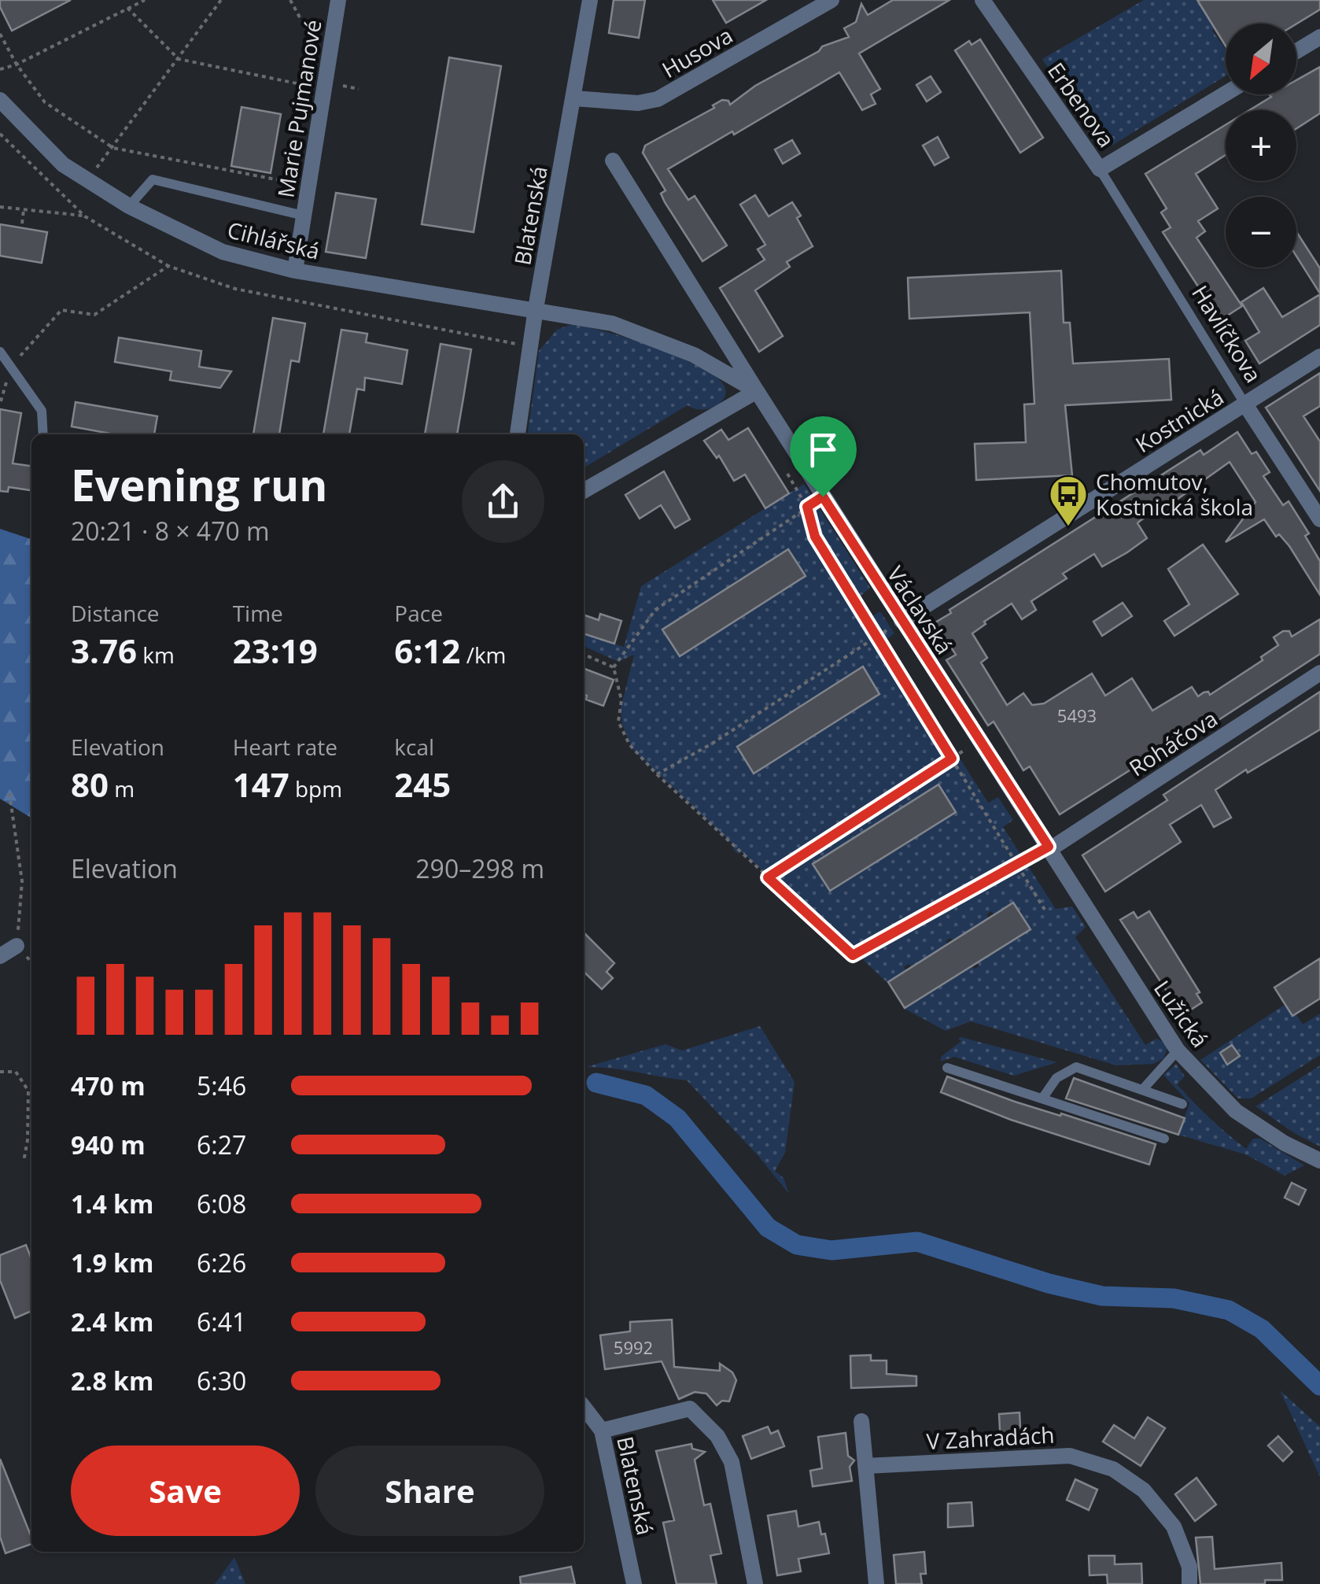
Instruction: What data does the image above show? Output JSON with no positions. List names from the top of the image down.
{
  "streets": {
    "street": [
      "Husova",
      "Erbenova",
      "Marie Pujmanové",
      "Blatenská",
      "Cihlářská",
      "Havlíčkova",
      "Kostnická",
      "Václavská",
      "Roháčova",
      "Lužická",
      "V Zahradách"
    ]
  },
  "crossings": [
    ["Husova", "Blatenská"],
    ["Erbenova", "Havlíčkova"],
    ["Marie Pujmanové", "Cihlářská"],
    ["Blatenská", "Cihlářská"],
    ["Blatenská", "Václavská"],
    ["Cihlářská", "Václavská"],
    ["Havlíčkova", "Kostnická"],
    ["Kostnická", "Václavská"],
    ["Václavská", "Roháčova"],
    ["Václavská", "Lužická"],
    ["Roháčova", "Lužická"]
  ],
  "places": {
    "bus stop": ["Chomutov, Kostnická škola"]
  },
  "house_numbers": ["5493", "5992"],
  "north": "bottom left",
  "page": {
    "map_buttons": ["+", "−"],
    "heading": ["Evening run", "20:21 · 8 × 470 m"],
    "stats": [
      ["Distance", "3.76 km"],
      ["Time", "23:19"],
      ["Pace", "6:12 /km"],
      ["Elevation", "80 m"],
      ["Heart rate", "147 bpm"],
      ["kcal", "245"]
    ],
    "chart": ["Elevation", "290–298 m"],
    "list": [
      {
        "name": "470 m",
        "note": "5:46"
      },
      {
        "name": "940 m",
        "note": "6:27"
      },
      {
        "name": "1.4 km",
        "note": "6:08"
      },
      {
        "name": "1.9 km",
        "note": "6:26"
      },
      {
        "name": "2.4 km",
        "note": "6:41"
      },
      {
        "name": "2.8 km",
        "note": "6:30"
      }
    ],
    "buttons": ["Save", "Share"]
  }
}
